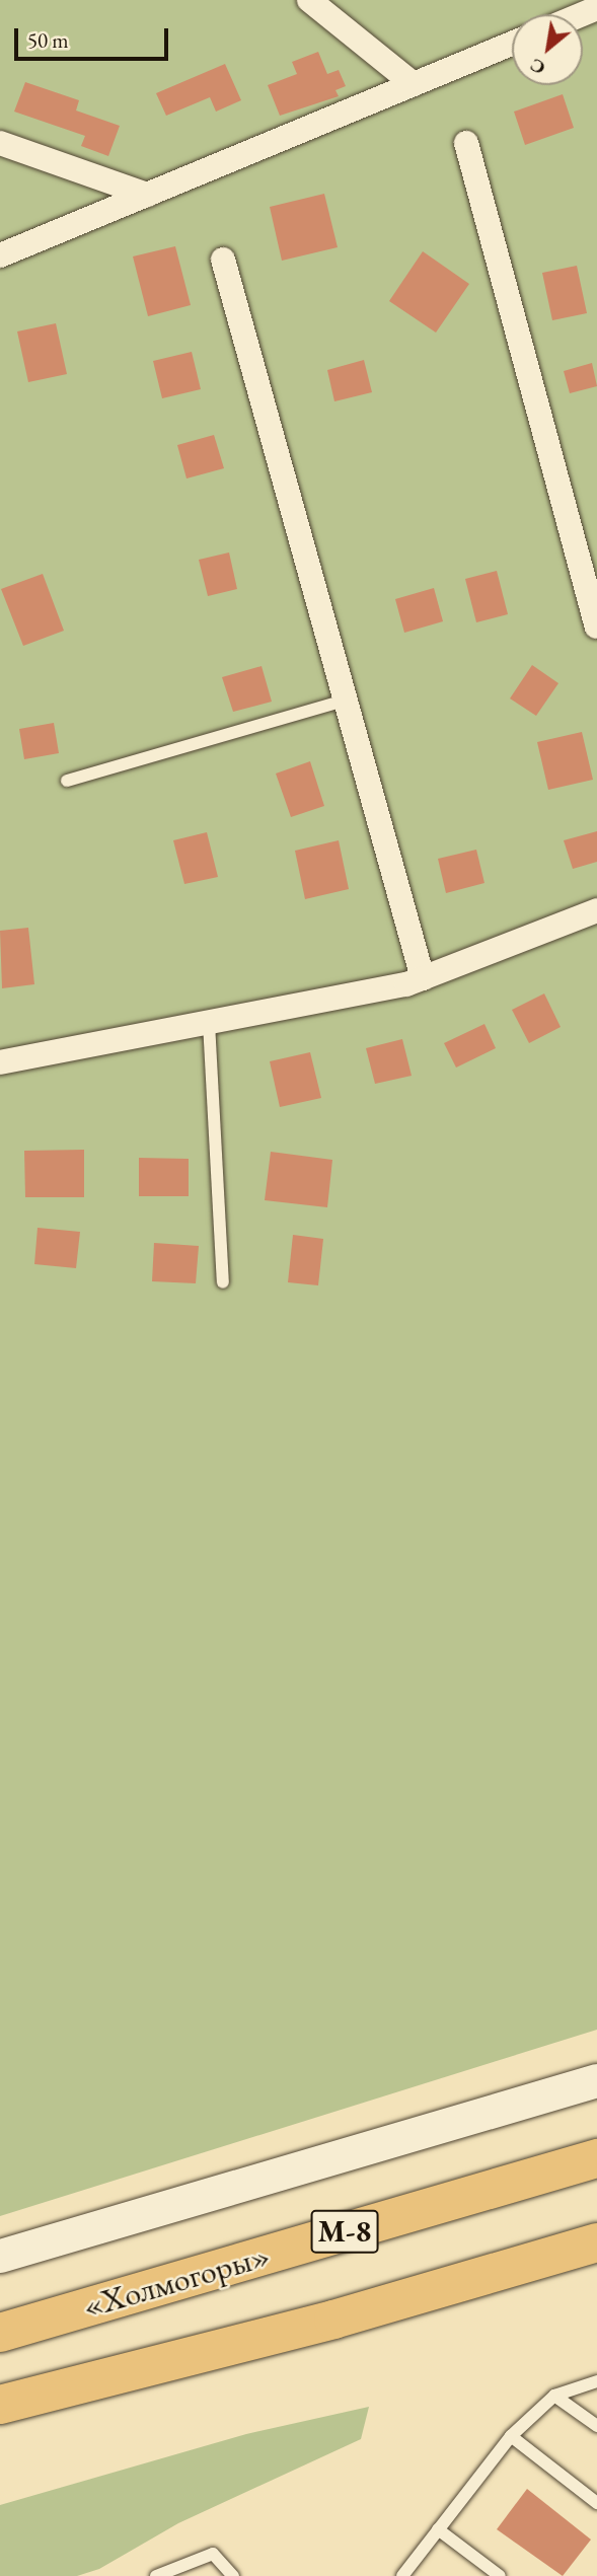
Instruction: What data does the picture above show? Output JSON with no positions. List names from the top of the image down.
{
  "streets": {
    "highway": ["М-8", "«Холмогоры»"]
  },
  "scale_bar": "50 m",
  "north": "bottom left"
}
